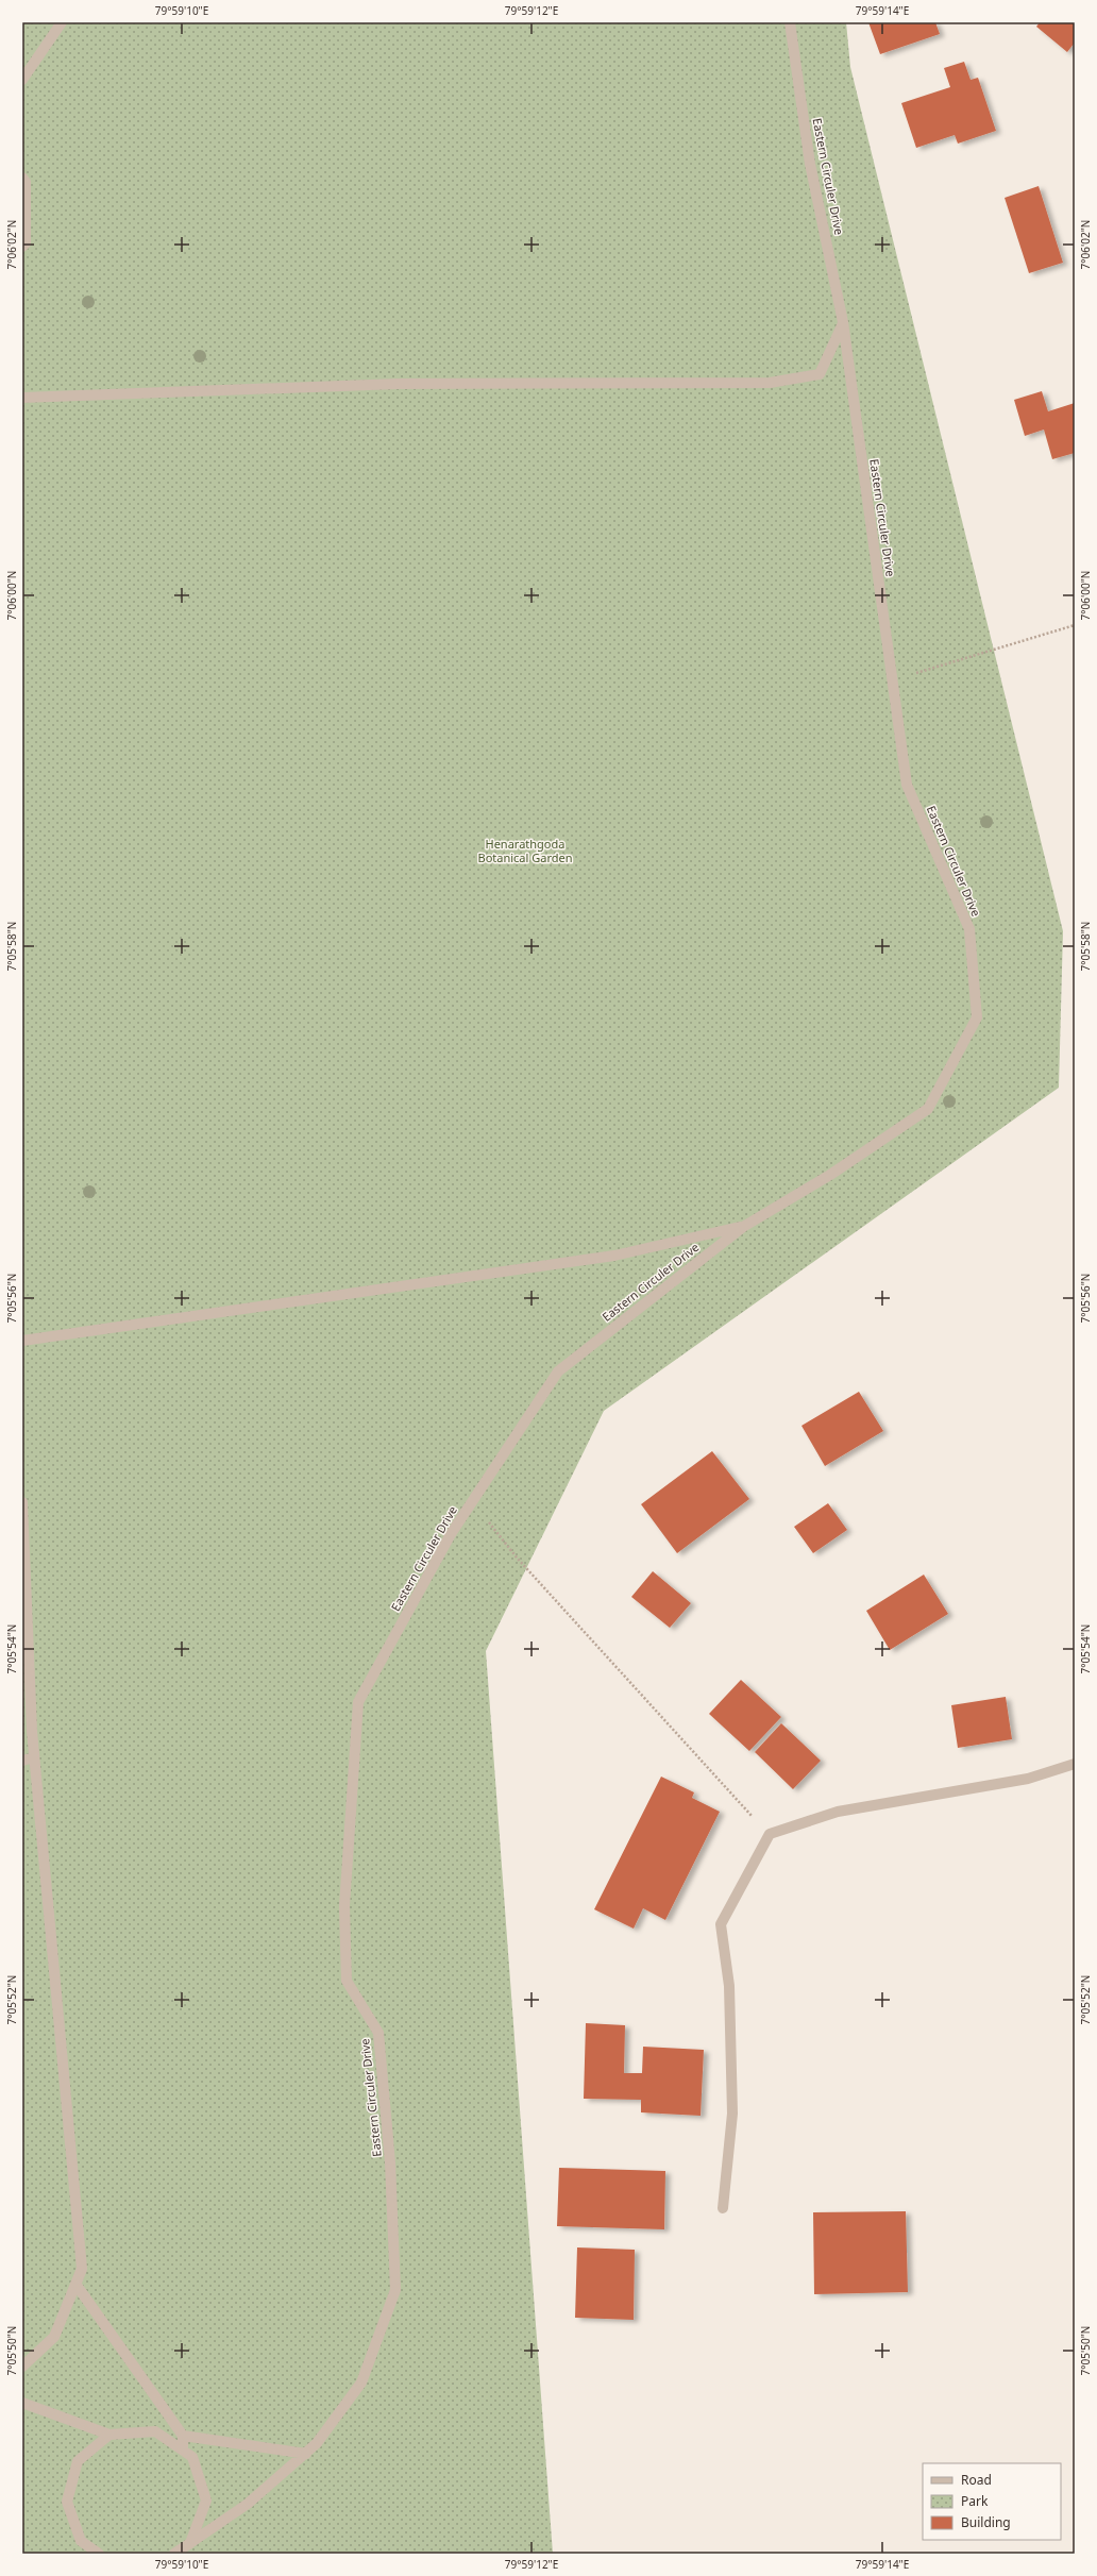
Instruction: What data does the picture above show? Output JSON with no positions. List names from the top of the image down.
{
  "streets": {
    "street": ["Eastern Circuler Drive"]
  },
  "parks": ["Henarathgoda Botanical Garden"],
  "legend": ["Road", "Park", "Building"],
  "coordinates": [
    "79°59'10\"E",
    "79°59'12\"E",
    "79°59'14\"E",
    "7°06'02\"N",
    "7°06'00\"N",
    "7°05'58\"N",
    "7°05'56\"N",
    "7°05'54\"N",
    "7°05'52\"N",
    "7°05'50\"N"
  ]
}
